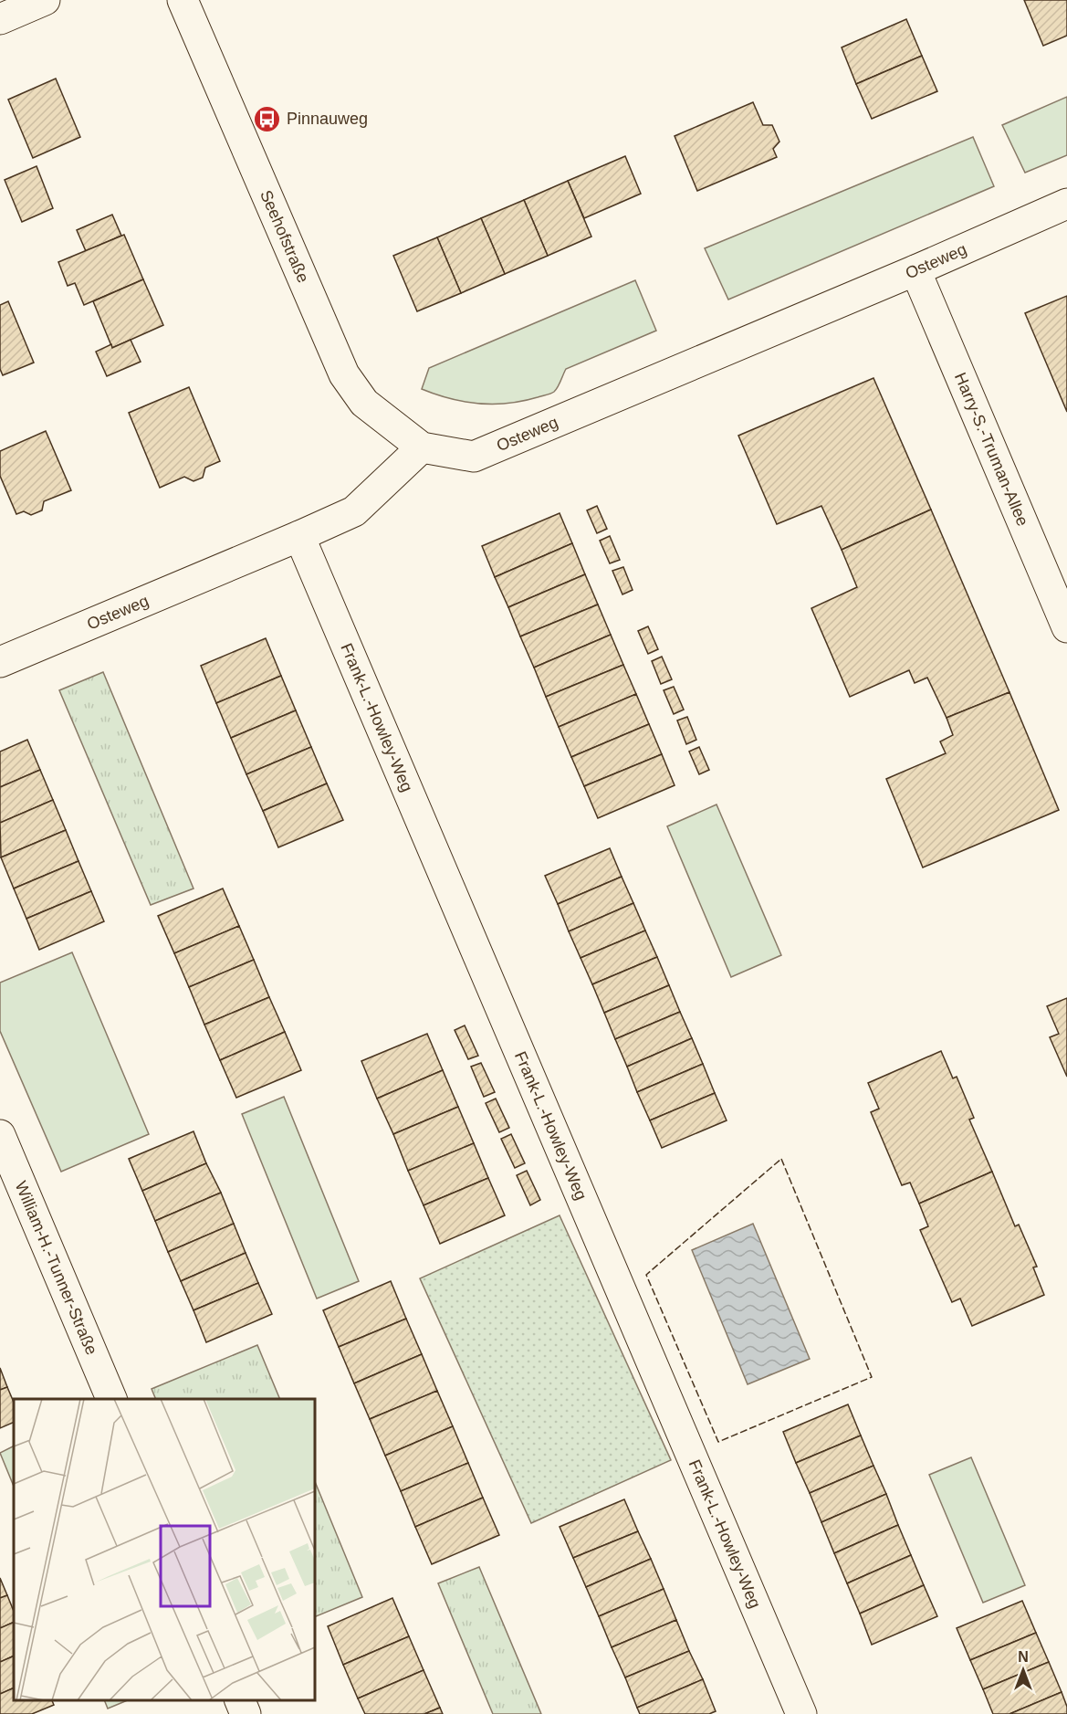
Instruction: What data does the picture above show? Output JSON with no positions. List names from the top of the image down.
{
  "streets": {
    "street": [
      "Seehofstraße",
      "Osteweg",
      "Harry-S.-Truman-Allee",
      "Frank-L.-Howley-Weg",
      "William-H.-Tunner-Straße"
    ]
  },
  "crossings": [
    ["Seehofstraße", "Osteweg"],
    ["Osteweg", "Harry-S.-Truman-Allee"],
    ["Osteweg", "Frank-L.-Howley-Weg"]
  ],
  "places": {
    "bus stop": ["Pinnauweg"]
  },
  "north": "top"
}
